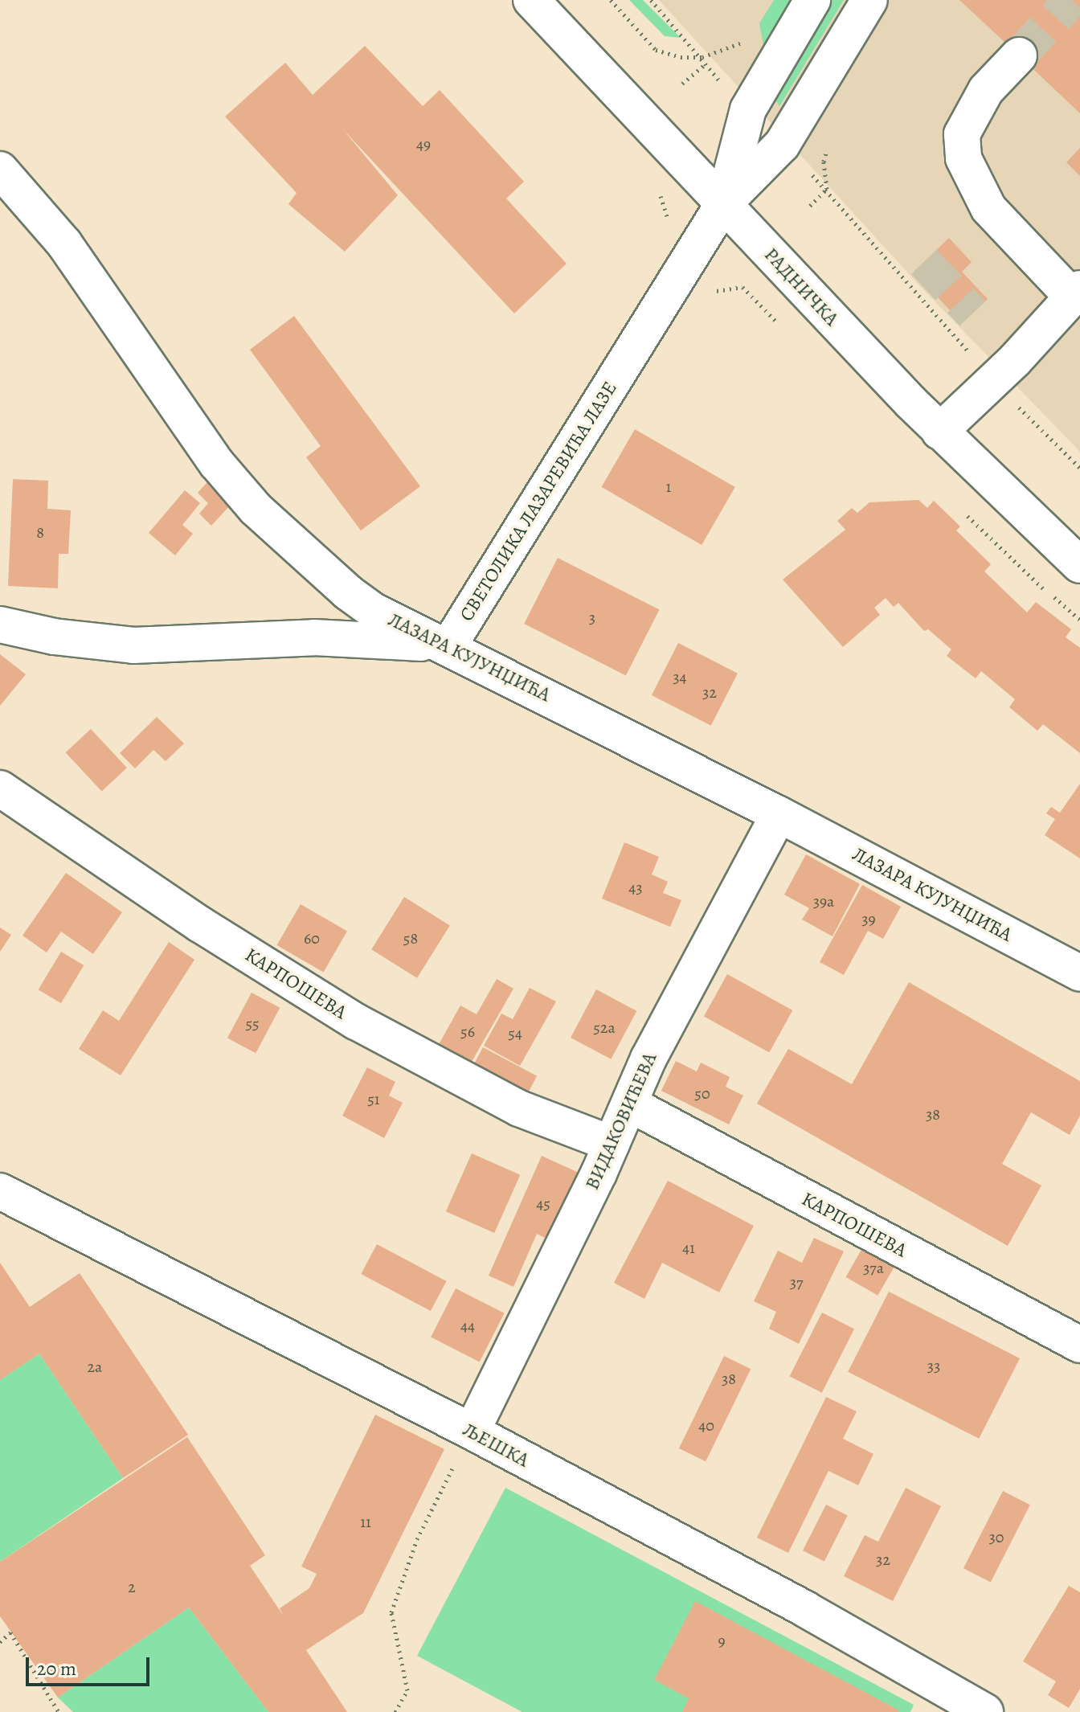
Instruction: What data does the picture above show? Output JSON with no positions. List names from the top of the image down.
{
  "streets": {
    "street": [
      "РАДНИЧКА",
      "СВЕТОЛИКА ЛАЗАРЕВИЋА ЛАЗЕ",
      "ЛАЗАРА КУЈУНЏИЋА",
      "КАРПОШЕВА",
      "ВИДАКОВИЋЕВА",
      "ЉЕШКА"
    ]
  },
  "crossings": [
    ["РАДНИЧКА", "СВЕТОЛИКА ЛАЗАРЕВИЋА ЛАЗЕ"],
    ["СВЕТОЛИКА ЛАЗАРЕВИЋА ЛАЗЕ", "ЛАЗАРА КУЈУНЏИЋА"],
    ["ЛАЗАРА КУЈУНЏИЋА", "ВИДАКОВИЋЕВА"],
    ["КАРПОШЕВА", "ВИДАКОВИЋЕВА"],
    ["ВИДАКОВИЋЕВА", "ЉЕШКА"]
  ],
  "house_numbers": [
    "49",
    "1",
    "8",
    "3",
    "34",
    "32",
    "43",
    "39a",
    "39",
    "60",
    "58",
    "55",
    "52a",
    "56",
    "54",
    "50",
    "51",
    "38",
    "45",
    "41",
    "37a",
    "37",
    "44",
    "33",
    "2a",
    "38",
    "40",
    "11",
    "30",
    "32",
    "2",
    "9"
  ],
  "scale_bar": "20 m"
}
